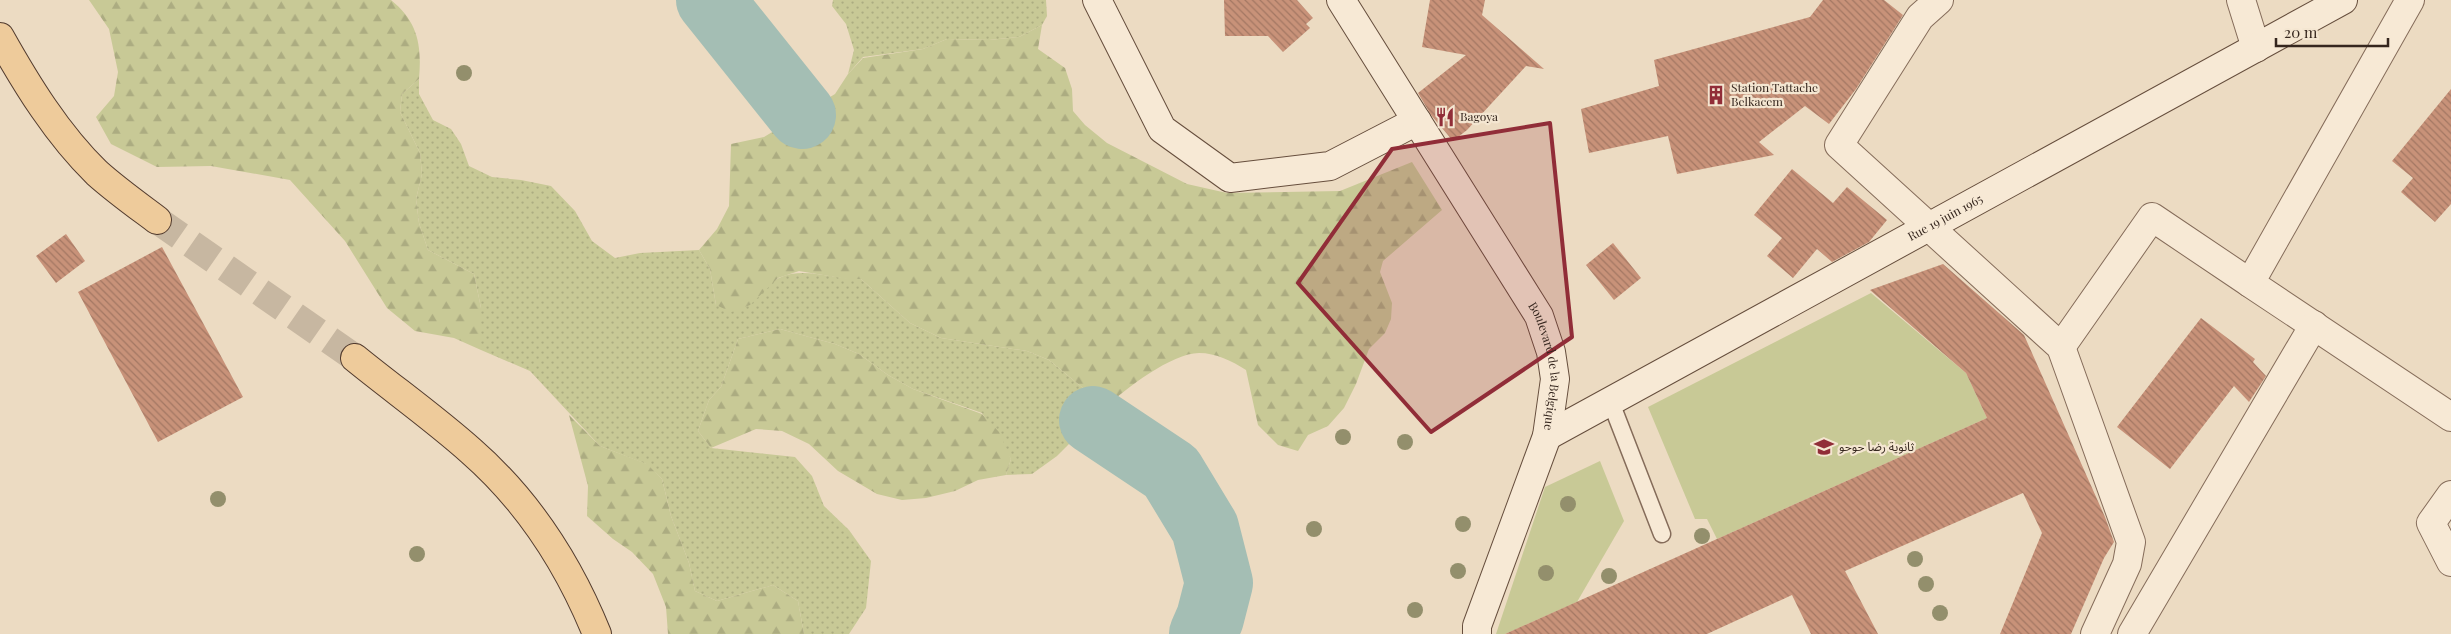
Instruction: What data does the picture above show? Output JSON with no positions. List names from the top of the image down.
{
  "streets": {
    "street": ["Rue 19 juin 1965", "Boulevard de la Belgique"]
  },
  "crossings": [
    ["Rue 19 juin 1965", "Boulevard de la Belgique"]
  ],
  "places": {
    "building": ["Station Tattache Belkacem"],
    "restaurant": ["Bagoya"],
    "school or university": ["ثانوية رضا حوحو"]
  },
  "scale_bar": "20 m"
}
